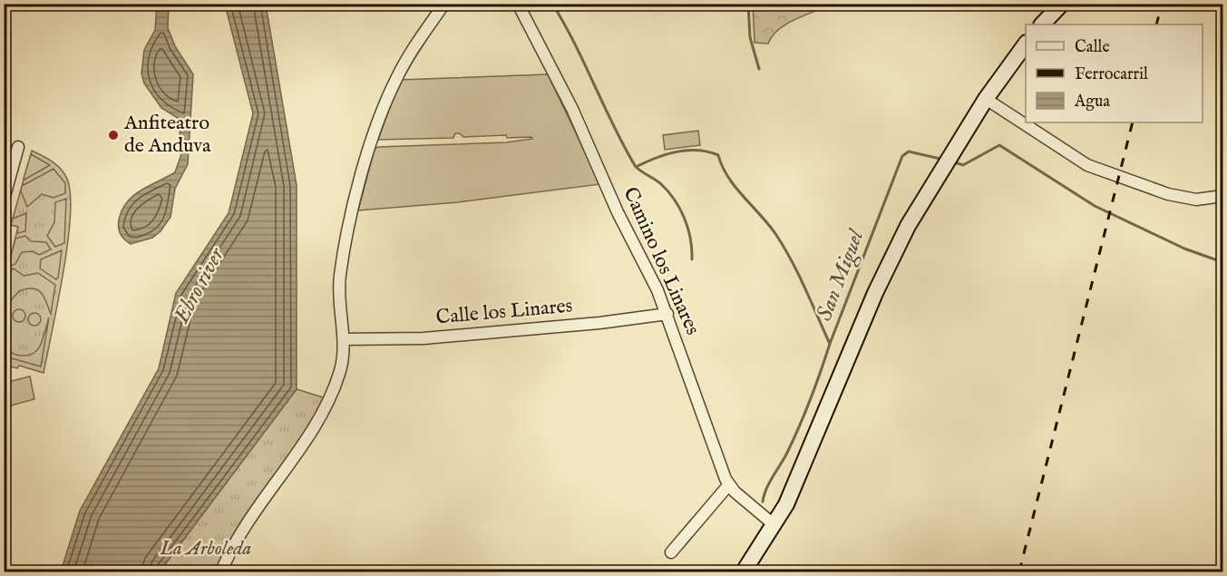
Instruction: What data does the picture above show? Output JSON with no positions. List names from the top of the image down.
{
  "streets": {
    "street": ["Camino los Linares", "Calle los Linares"]
  },
  "crossings": [
    ["Camino los Linares", "Calle los Linares"]
  ],
  "water": ["San Miguel", "Ebro river"],
  "parks": ["La Arboleda"],
  "places": ["Anfiteatro de Anduva"],
  "legend": ["Calle", "Ferrocarril", "Agua"]
}
